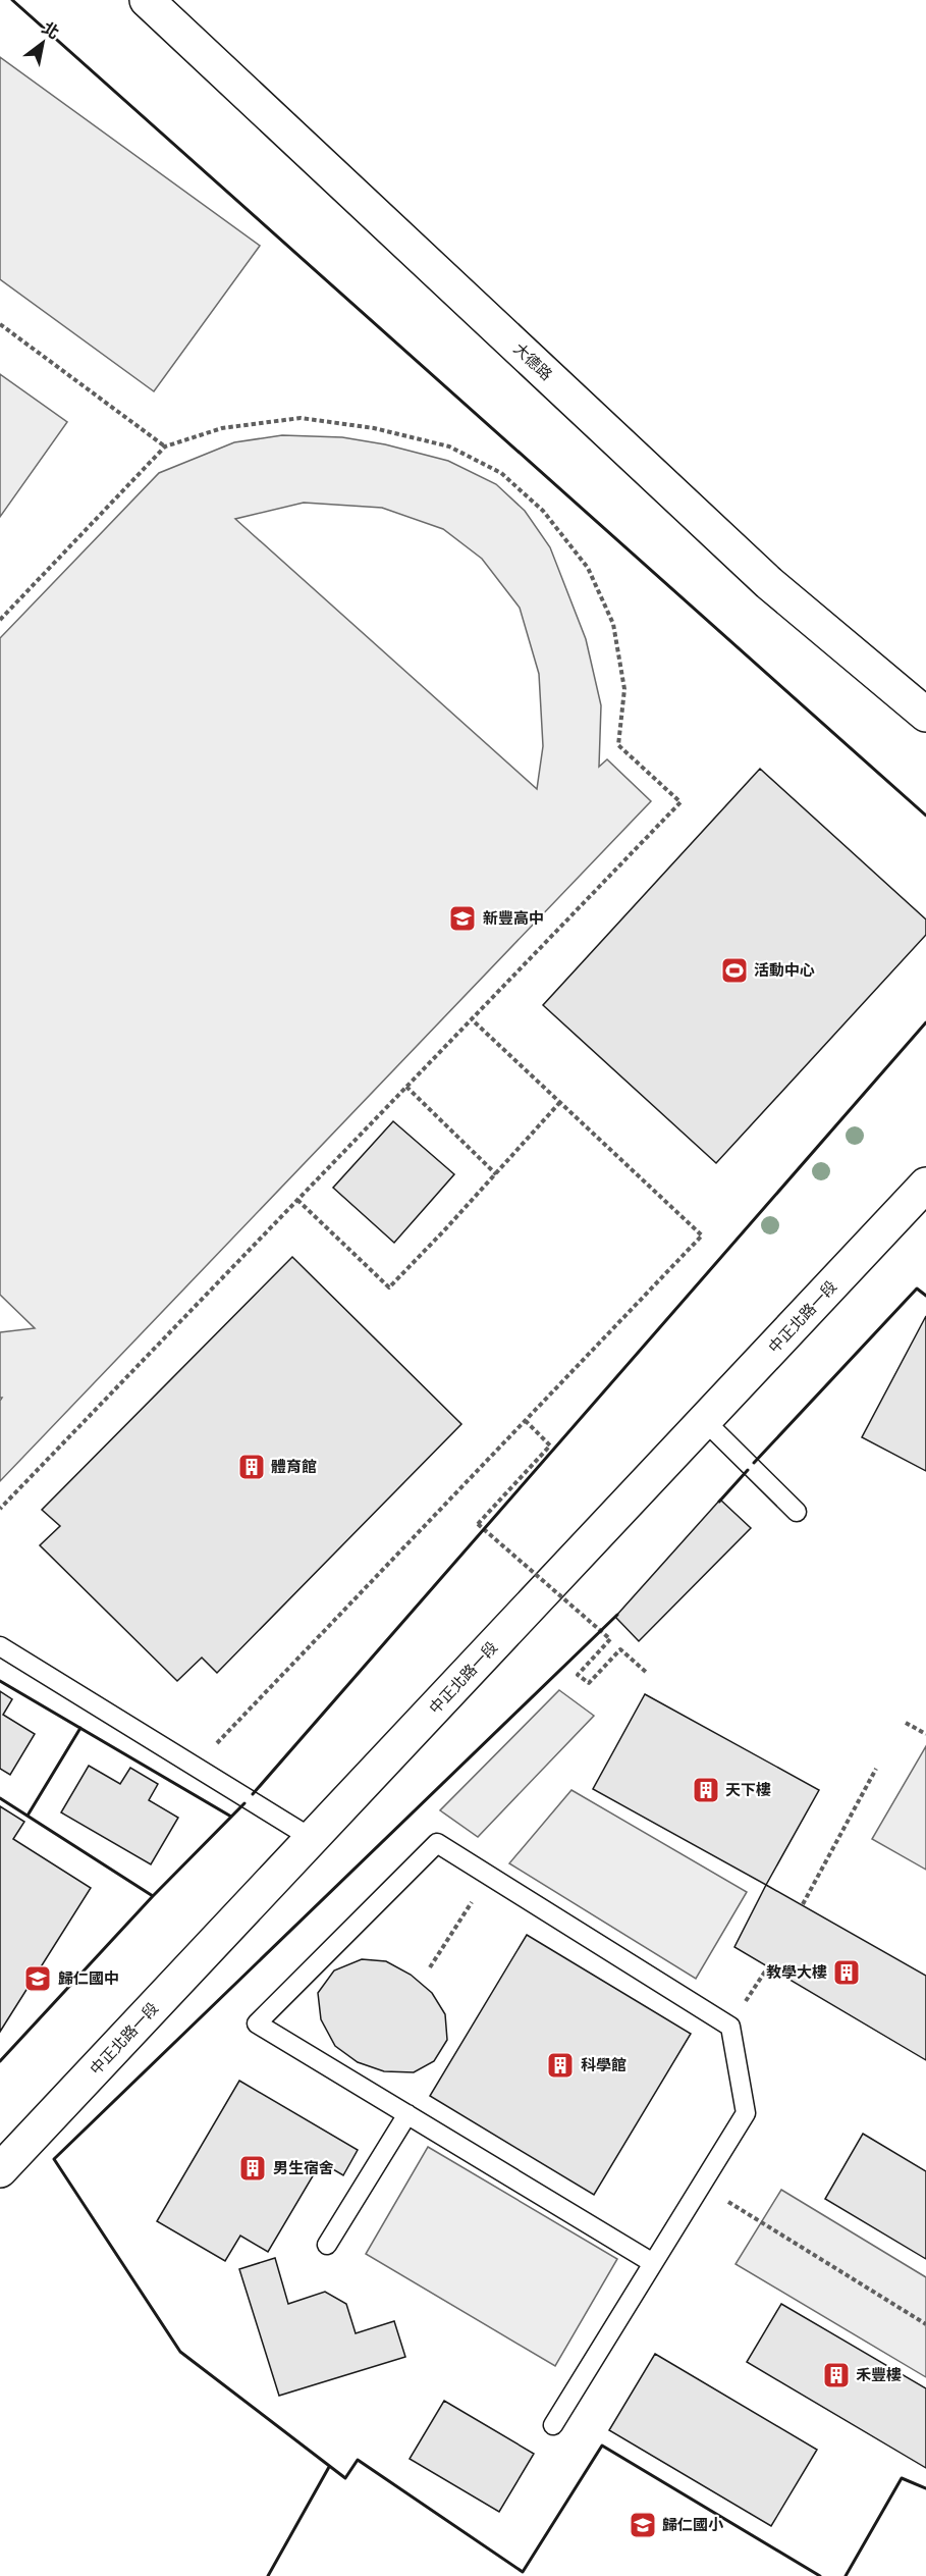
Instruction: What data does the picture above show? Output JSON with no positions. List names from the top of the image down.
{
  "streets": {
    "street": ["大德路", "中正北路一段"]
  },
  "places": {
    "school or university": ["新豐高中", "歸仁國中", "歸仁國小"],
    "sports": ["活動中心"],
    "building": [
      "體育館",
      "天下樓",
      "教學大樓",
      "科學館",
      "男生宿舍",
      "禾豐樓"
    ]
  },
  "north": "top right"
}
